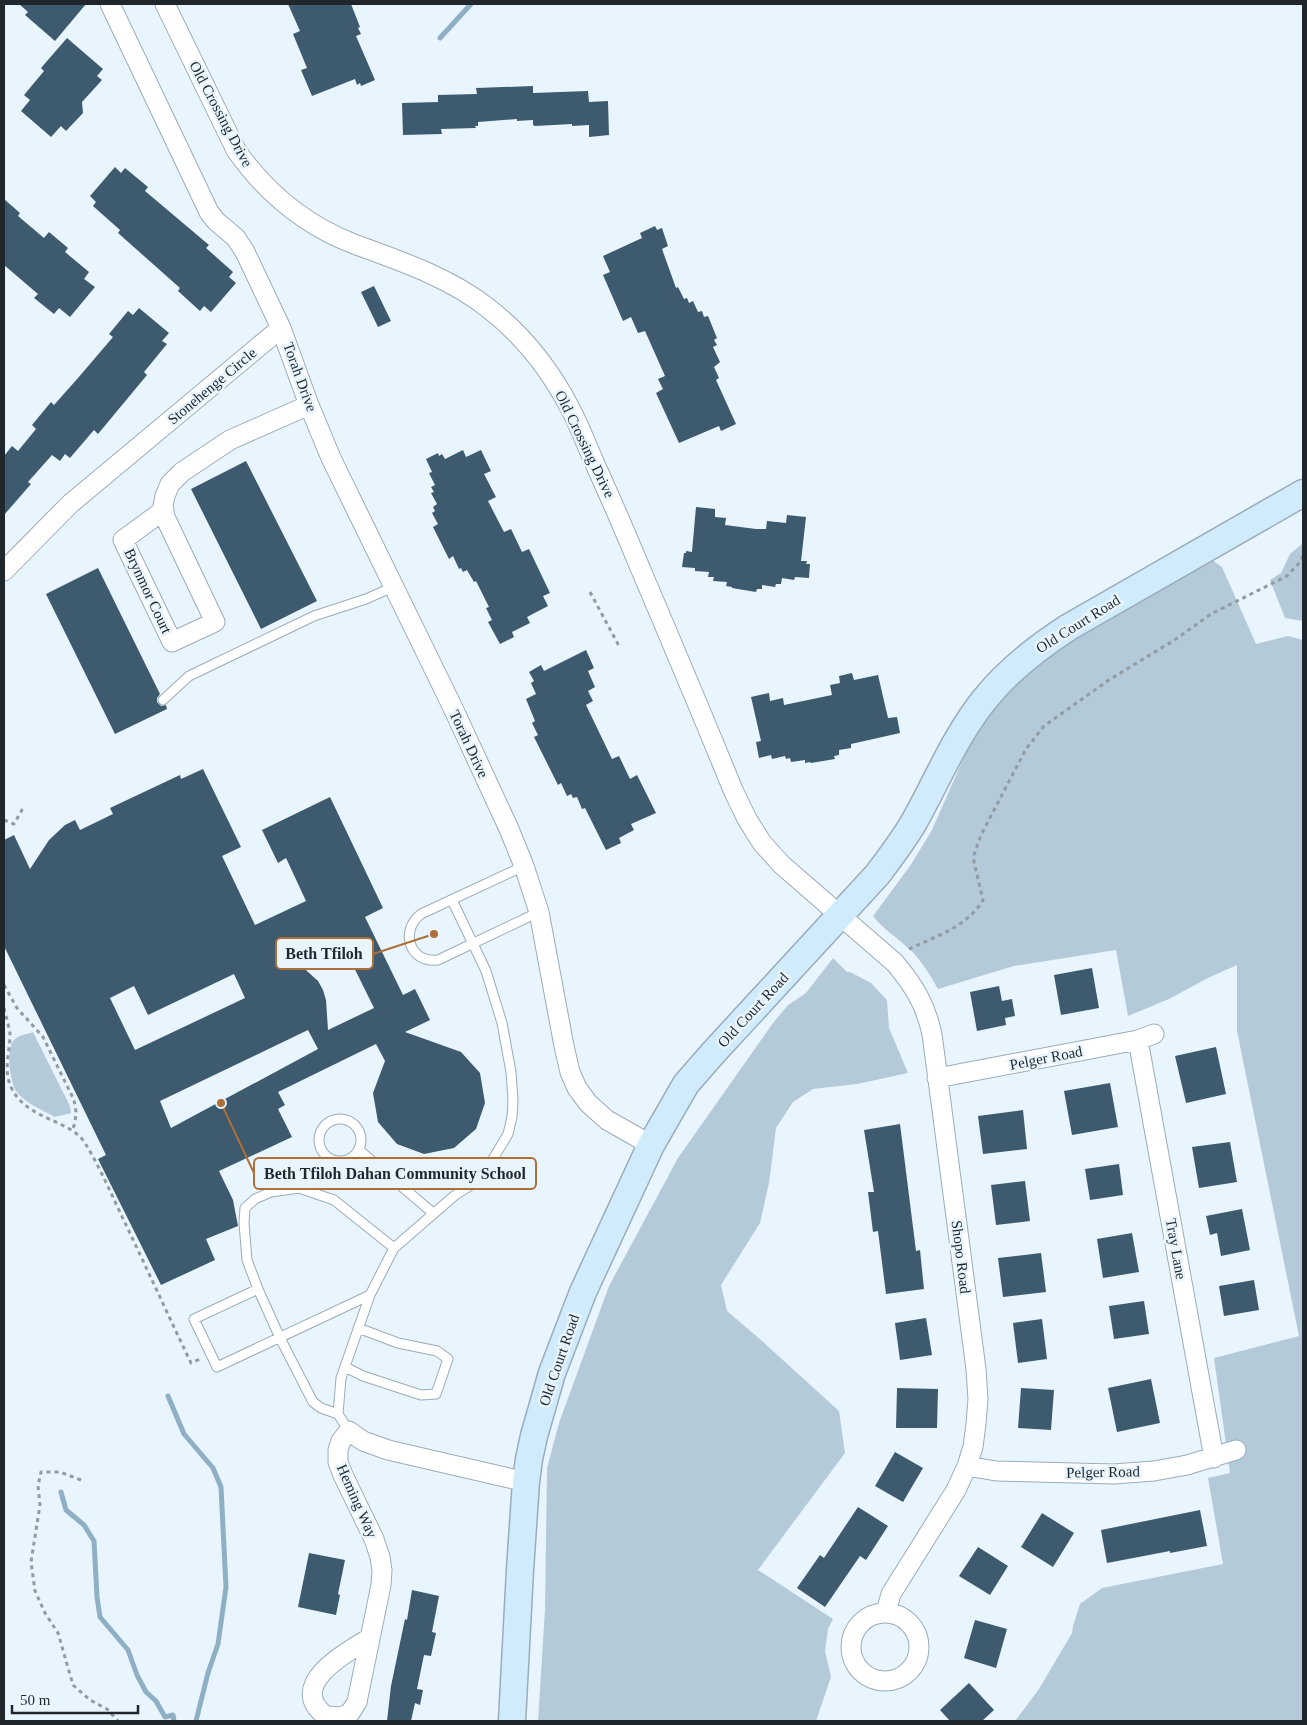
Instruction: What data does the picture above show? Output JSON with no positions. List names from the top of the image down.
{
  "streets": {
    "main road": ["Old Court Road"],
    "street": [
      "Old Crossing Drive",
      "Torah Drive",
      "Stonehenge Circle",
      "Brynmor Court",
      "Pelger Road",
      "Tray Lane",
      "Shopo Road",
      "Heming Way"
    ]
  },
  "crossings": [
    ["Old Crossing Drive", "Old Court Road"],
    ["Old Crossing Drive", "Shopo Road"],
    ["Torah Drive", "Stonehenge Circle"],
    ["Torah Drive", "Old Court Road"],
    ["Old Court Road", "Shopo Road"],
    ["Pelger Road", "Tray Lane"],
    ["Pelger Road", "Shopo Road"]
  ],
  "places": ["Beth Tfiloh", "Beth Tfiloh Dahan Community School"],
  "scale_bar": "50 m"
}
